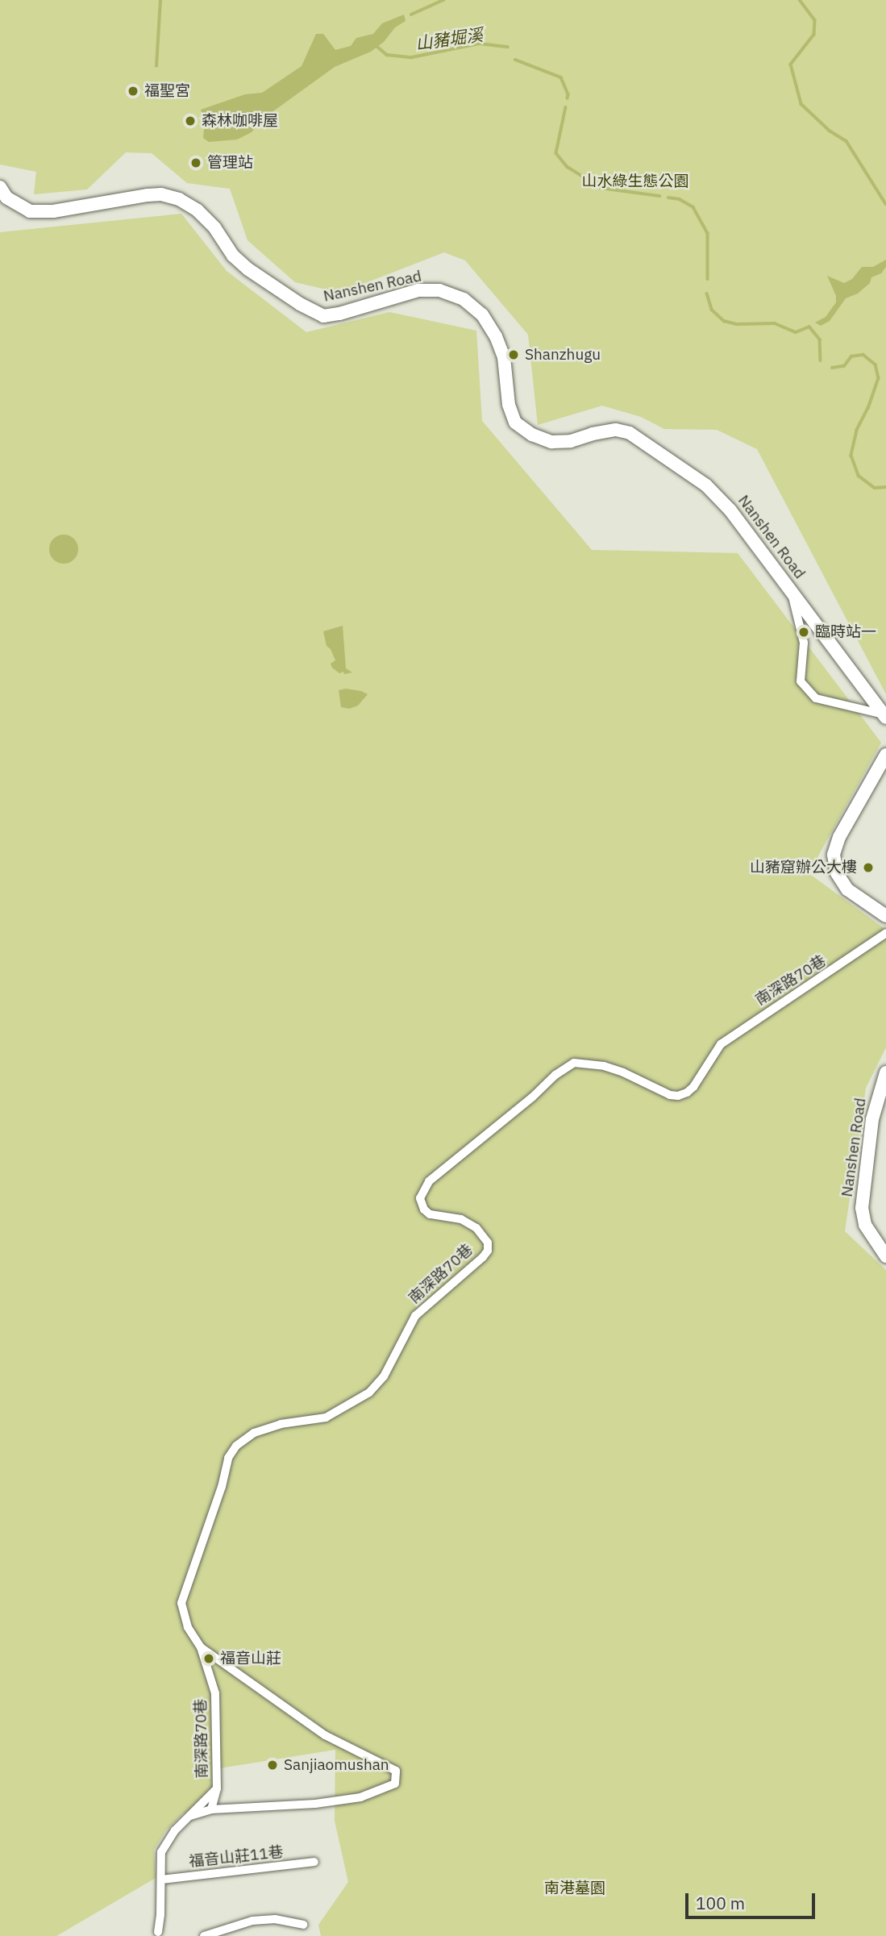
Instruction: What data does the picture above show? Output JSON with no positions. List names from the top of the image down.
{
  "streets": {
    "main road": ["Nanshen Road"],
    "street": ["南深路70巷", "福音山莊11巷"]
  },
  "water": ["山豬堀溪"],
  "parks": ["山水綠生態公園", "南港墓園"],
  "places": [
    "福聖宮",
    "森林咖啡屋",
    "管理站",
    "Shanzhugu",
    "臨時站一",
    "山豬窟辦公大樓",
    "福音山莊",
    "Sanjiaomushan"
  ],
  "scale_bar": "100 m"
}
